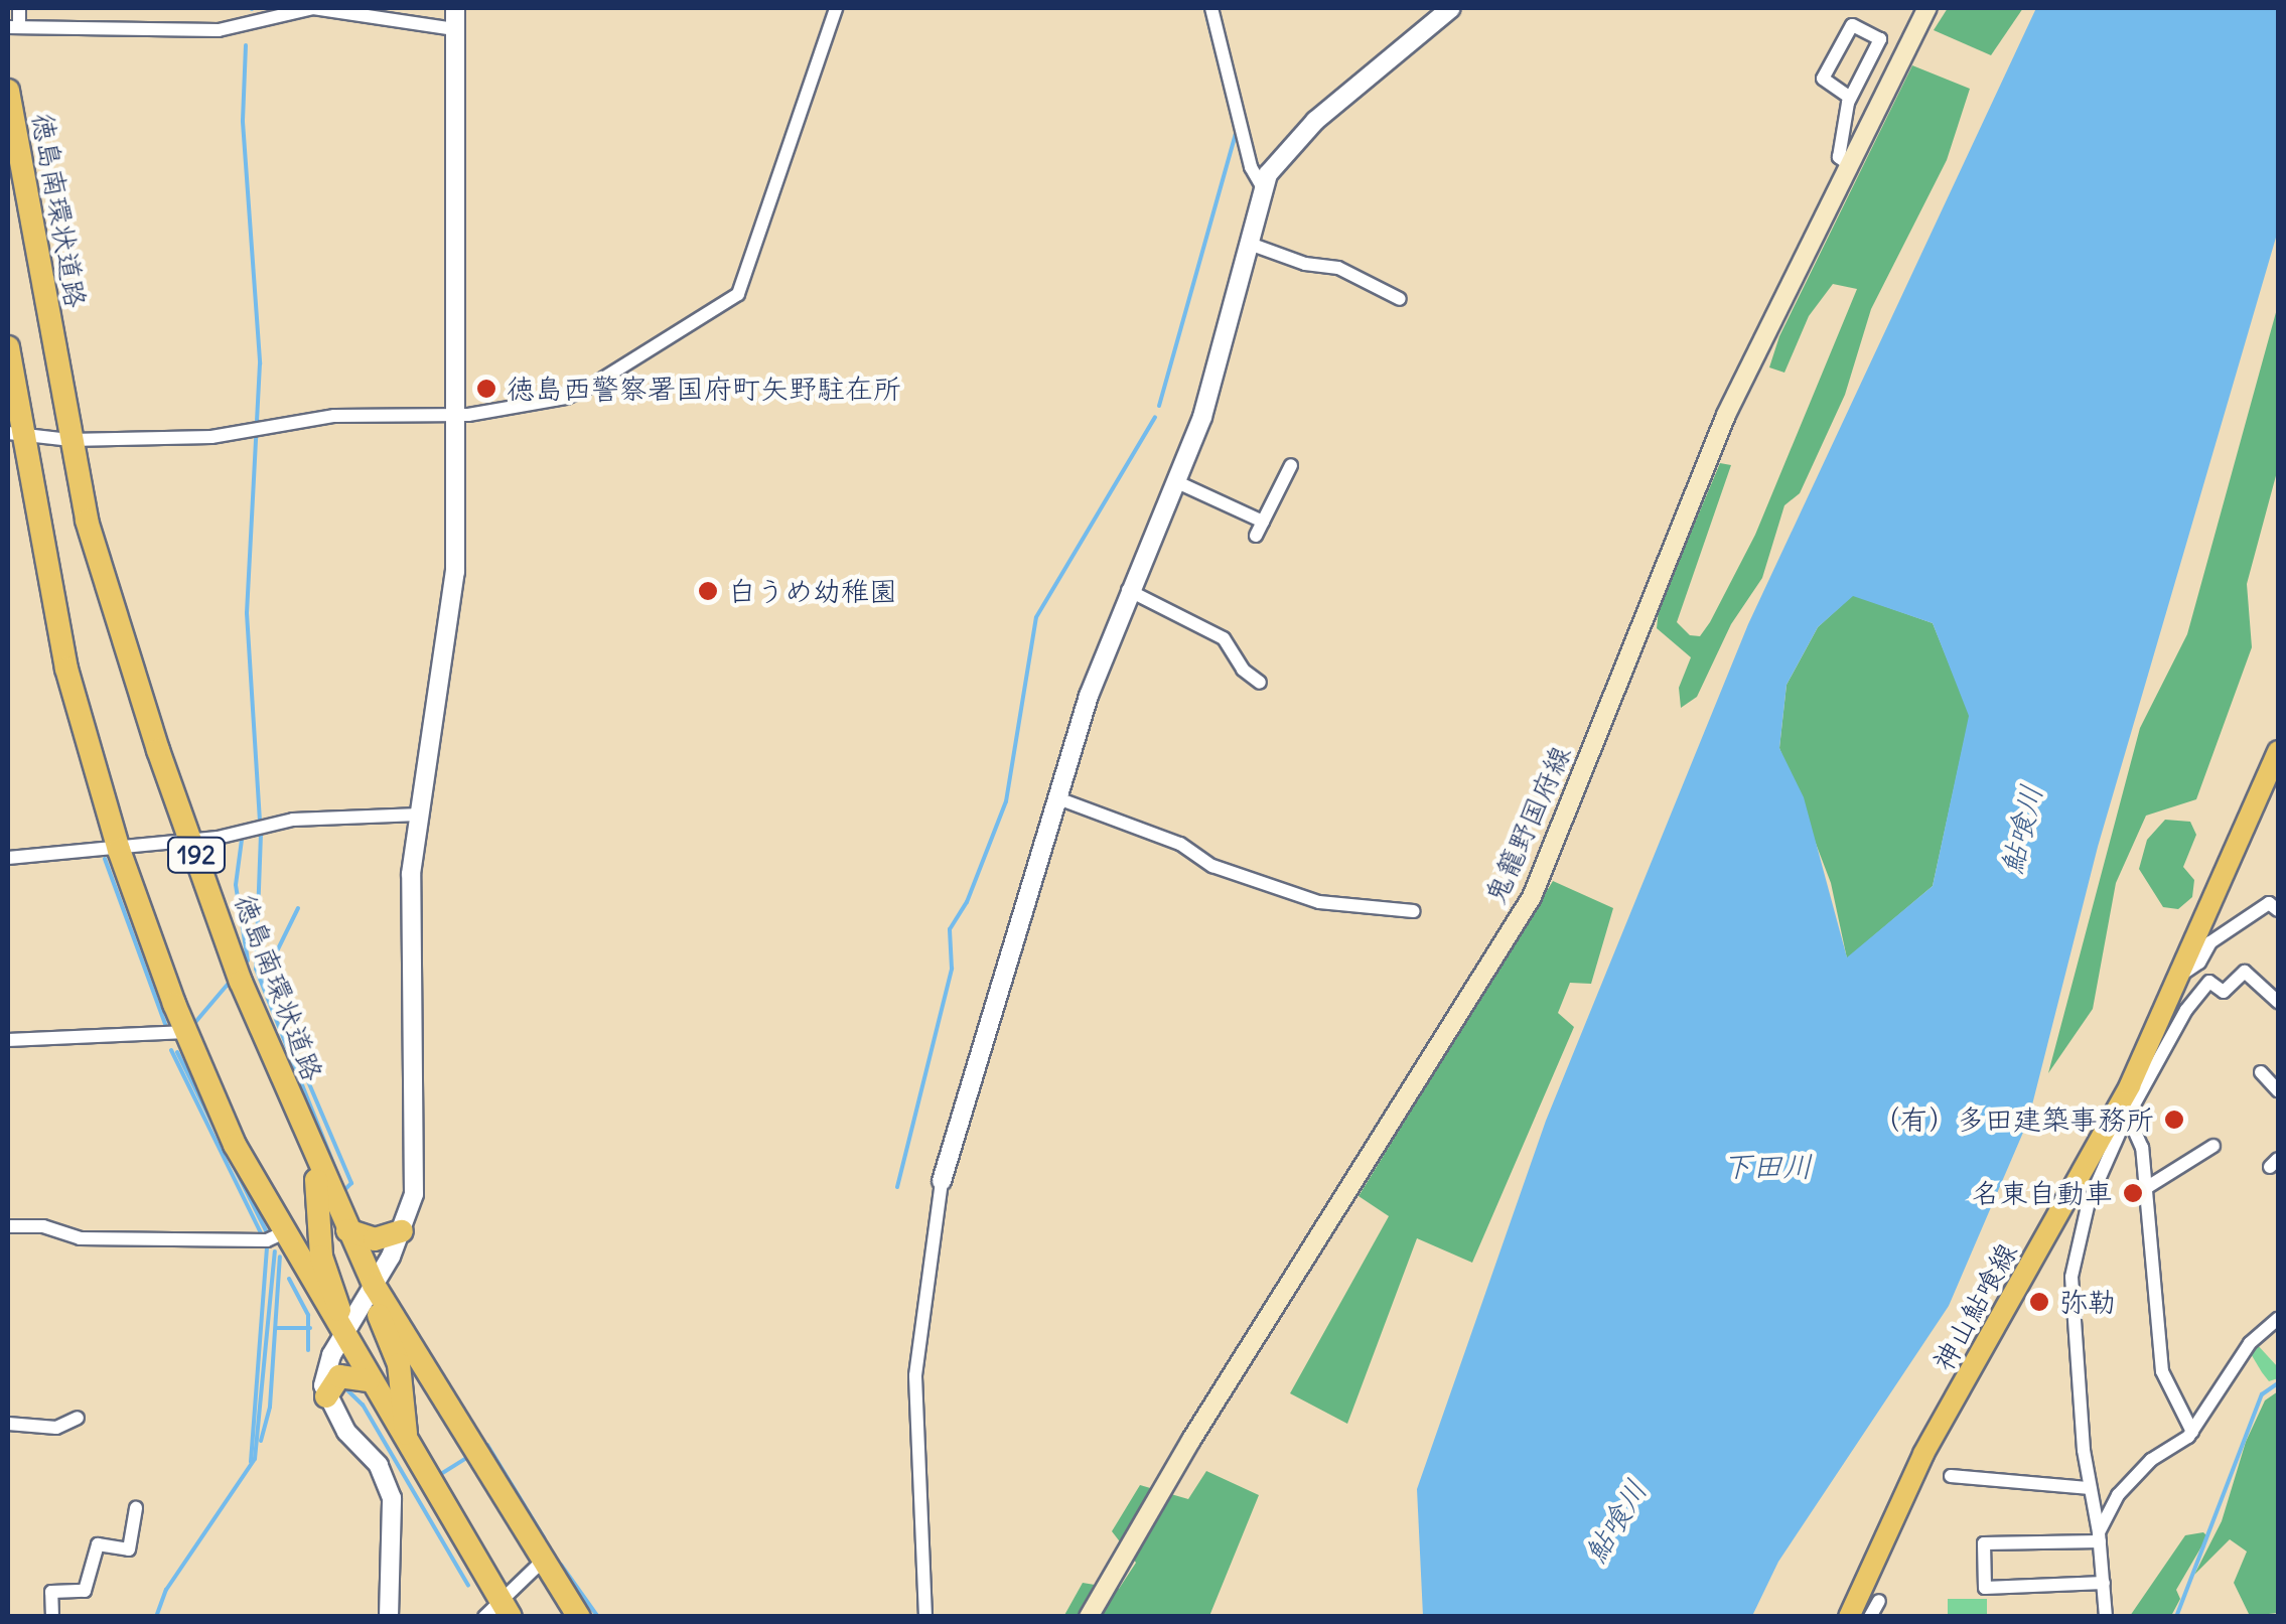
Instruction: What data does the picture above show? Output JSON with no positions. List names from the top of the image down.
{
  "streets": {
    "highway": ["徳島南環状道路", "192"],
    "main road": ["鬼籠野国府線", "神山鮎喰線"]
  },
  "water": ["鮎喰川", "下田川"],
  "places": [
    "徳島西警察署国府町矢野駐在所",
    "白うめ幼稚園",
    "（有）多田建築事務所",
    "名東自動車",
    "弥勒"
  ]
}
